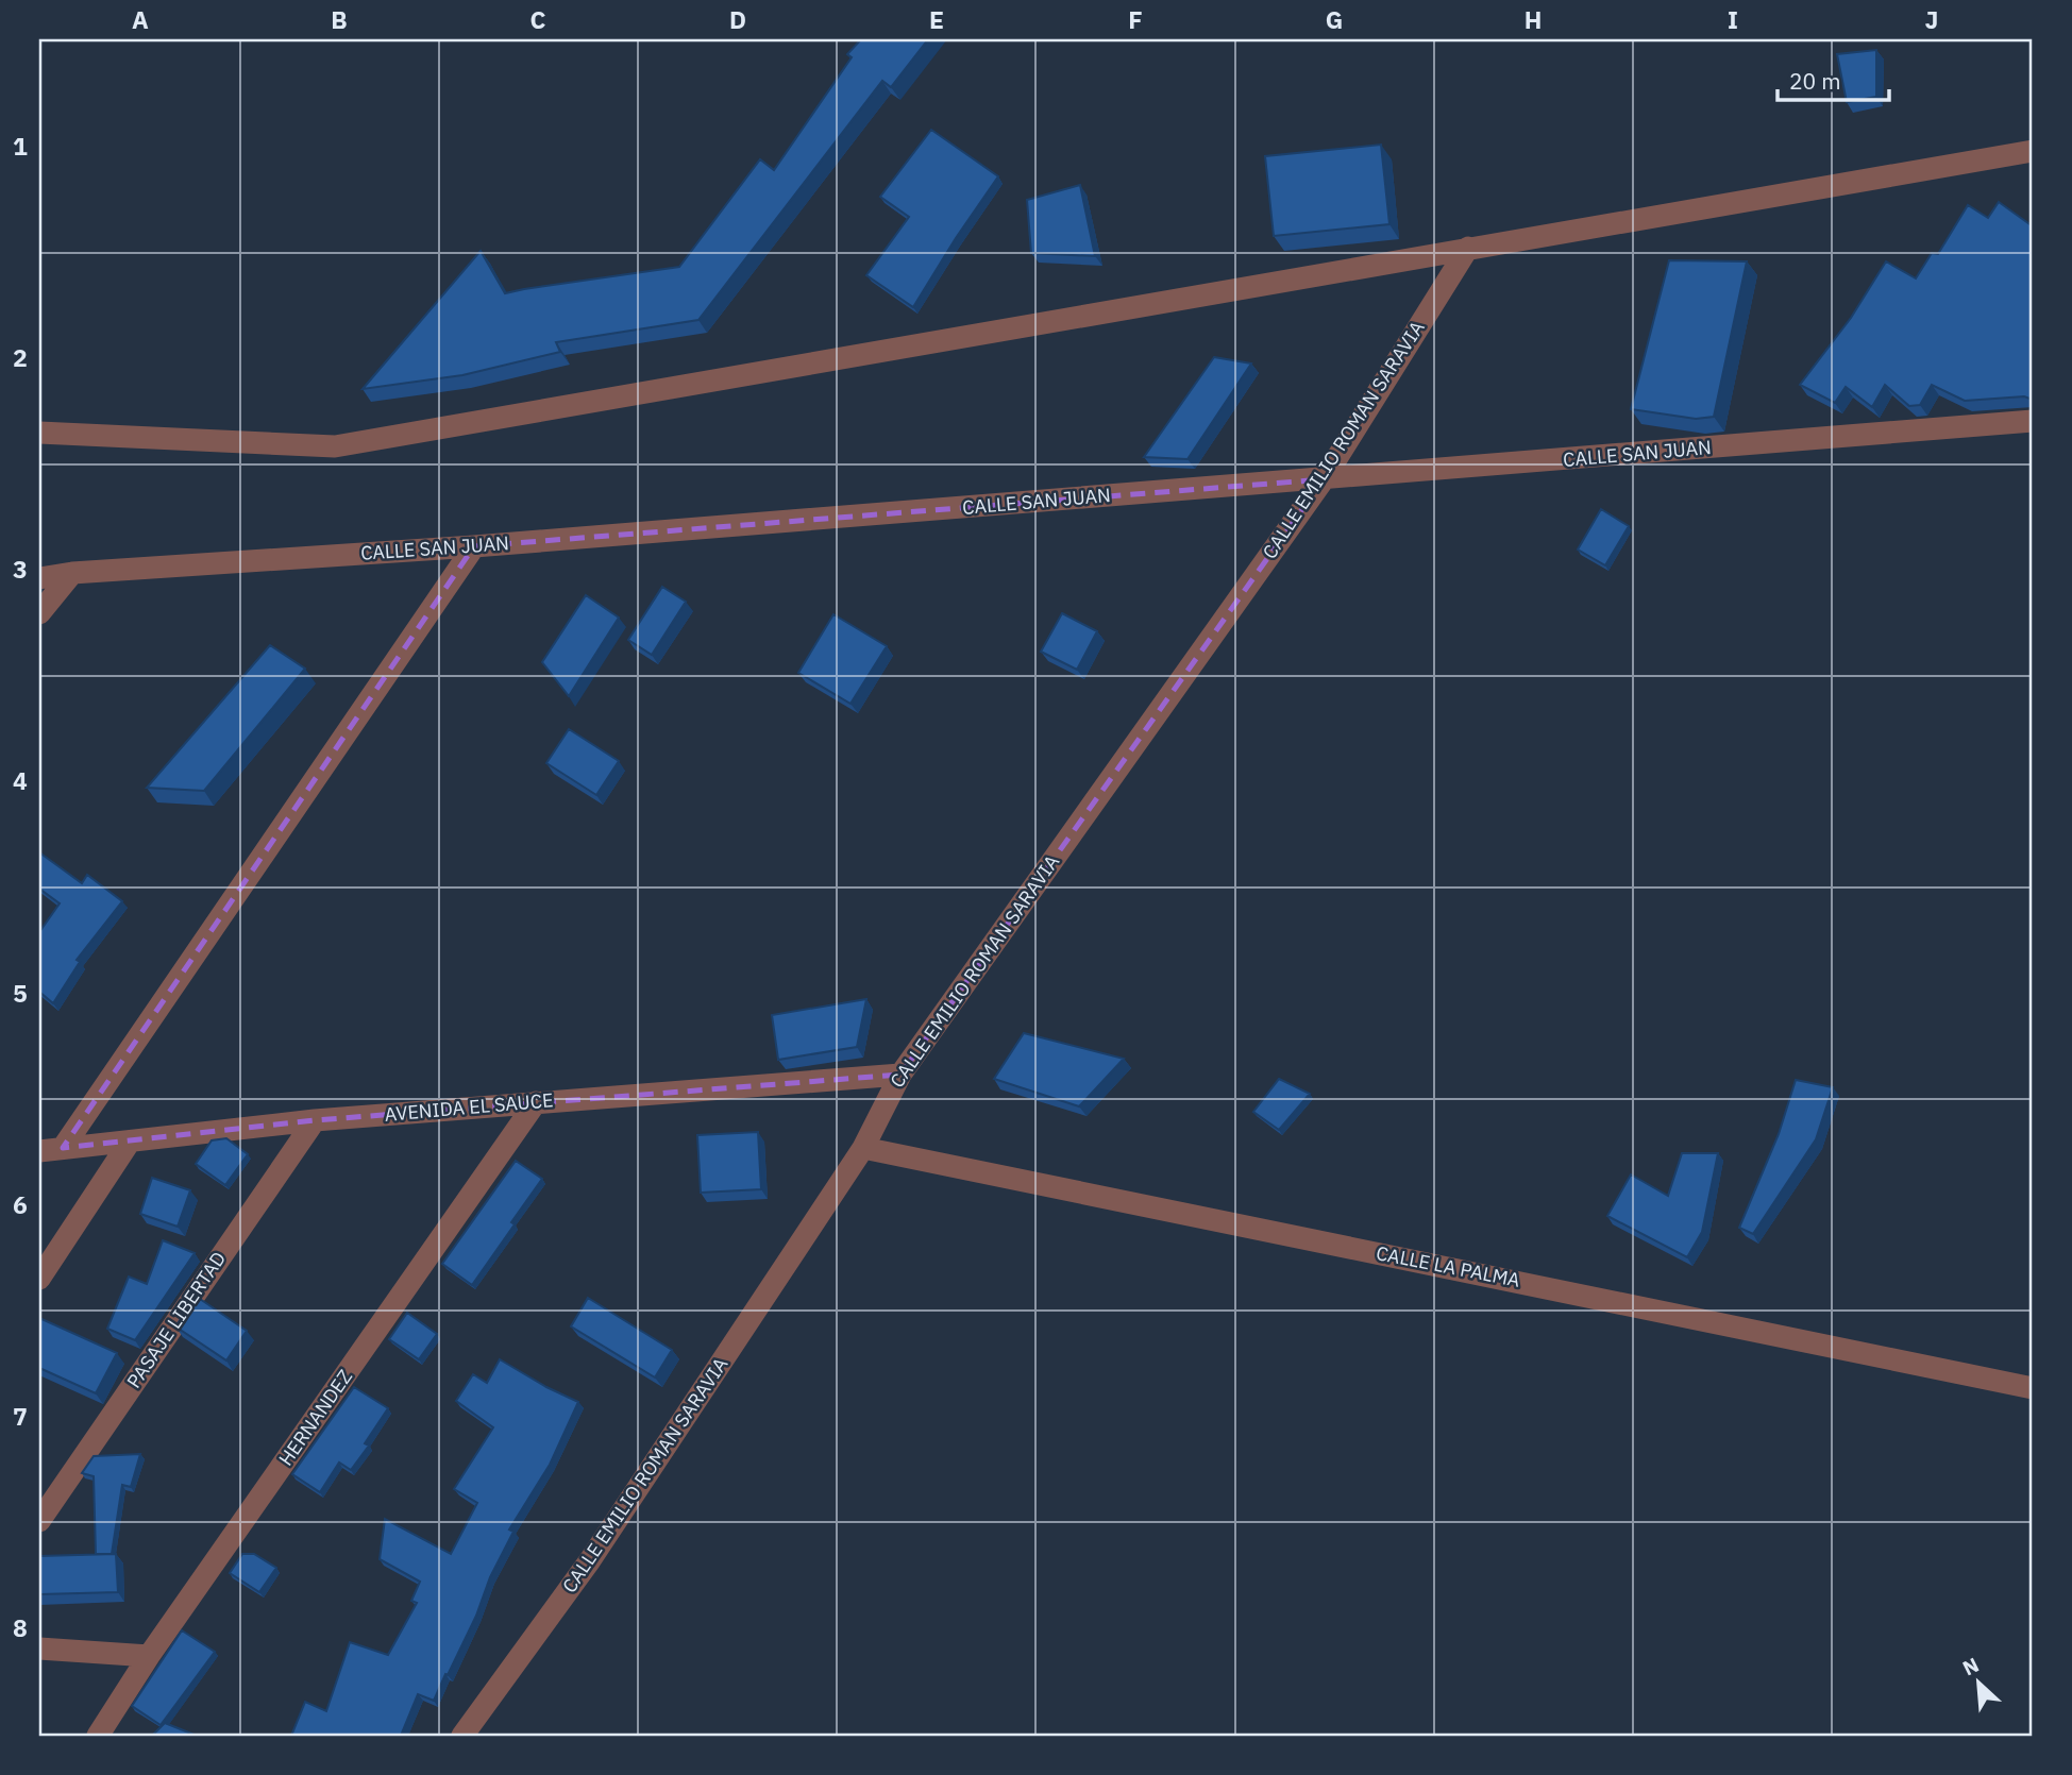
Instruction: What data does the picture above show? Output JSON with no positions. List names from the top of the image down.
{
  "streets": {
    "street": [
      "CALLE EMILIO ROMAN SARAVIA",
      "CALLE SAN JUAN",
      "AVENIDA EL SAUCE",
      "CALLE LA PALMA",
      "PASAJE LIBERTAD",
      "HERNANDEZ"
    ]
  },
  "crossings": [
    ["CALLE EMILIO ROMAN SARAVIA", "CALLE SAN JUAN"],
    ["CALLE EMILIO ROMAN SARAVIA", "AVENIDA EL SAUCE"],
    ["CALLE EMILIO ROMAN SARAVIA", "CALLE LA PALMA"],
    ["AVENIDA EL SAUCE", "PASAJE LIBERTAD"],
    ["AVENIDA EL SAUCE", "HERNANDEZ"]
  ],
  "scale_bar": "20 m",
  "north": "top left",
  "grid": {
    "columns": [
      "A",
      "B",
      "C",
      "D",
      "E",
      "F",
      "G",
      "H",
      "I",
      "J"
    ],
    "rows": [
      "1",
      "2",
      "3",
      "4",
      "5",
      "6",
      "7",
      "8"
    ]
  }
}
